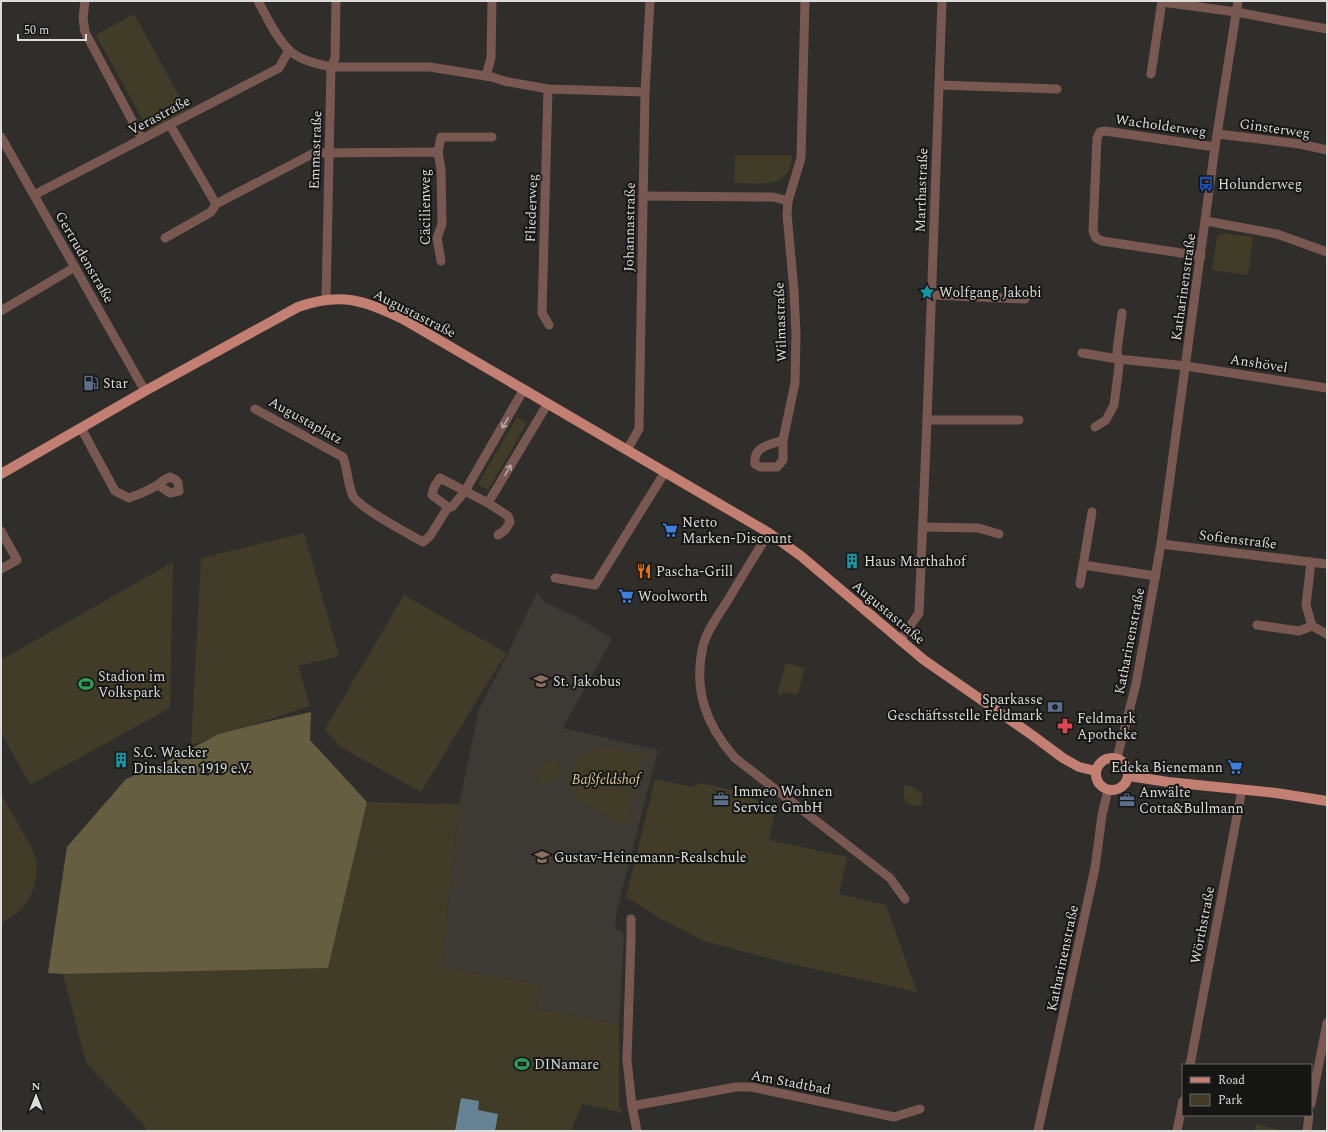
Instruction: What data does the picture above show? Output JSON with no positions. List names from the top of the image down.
{
  "streets": {
    "main road": ["Augustastraße"],
    "street": [
      "Verastraße",
      "Wacholderweg",
      "Ginsterweg",
      "Emmastraße",
      "Marthastraße",
      "Cäcilienweg",
      "Fliederweg",
      "Johannastraße",
      "Gertrudenstraße",
      "Katharinenstraße",
      "Wilmastraße",
      "Anshövel",
      "Augustaplatz",
      "Sofienstraße",
      "Wörthstraße",
      "Am Stadtbad"
    ]
  },
  "crossings": [
    ["Verastraße", "Gertrudenstraße"],
    ["Wacholderweg", "Katharinenstraße"],
    ["Ginsterweg", "Katharinenstraße"],
    ["Emmastraße", "Cäcilienweg"],
    ["Emmastraße", "Augustastraße"],
    ["Marthastraße", "Augustastraße"],
    ["Johannastraße", "Augustastraße"],
    ["Gertrudenstraße", "Augustastraße"],
    ["Katharinenstraße", "Augustastraße"],
    ["Katharinenstraße", "Anshövel"],
    ["Katharinenstraße", "Sofienstraße"],
    ["Augustastraße", "Augustaplatz"]
  ],
  "parks": ["Baßfeldshof"],
  "places": {
    "bus stop": ["Holunderweg"],
    "place": ["Wolfgang Jakobi"],
    "fuel station": ["Star"],
    "supermarket": ["Netto Marken-Discount", "Woolworth", "Edeka Bienemann"],
    "building": ["Haus Marthahof", "S.C. Wacker Dinslaken 1919 e.V."],
    "restaurant": ["Pascha-Grill"],
    "school or university": ["St. Jakobus", "Gustav-Heinemann-Realschule"],
    "sports": ["Stadion im Volkspark", "DINamare"],
    "bank": ["Sparkasse Geschäftsstelle Feldmark"],
    "pharmacy": ["Feldmark Apotheke"],
    "office": ["Immeo Wohnen Service GmbH", "Anwälte Cotta&Bullmann"]
  },
  "legend": ["Road", "Park"],
  "scale_bar": "50 m",
  "north": "top"
}
